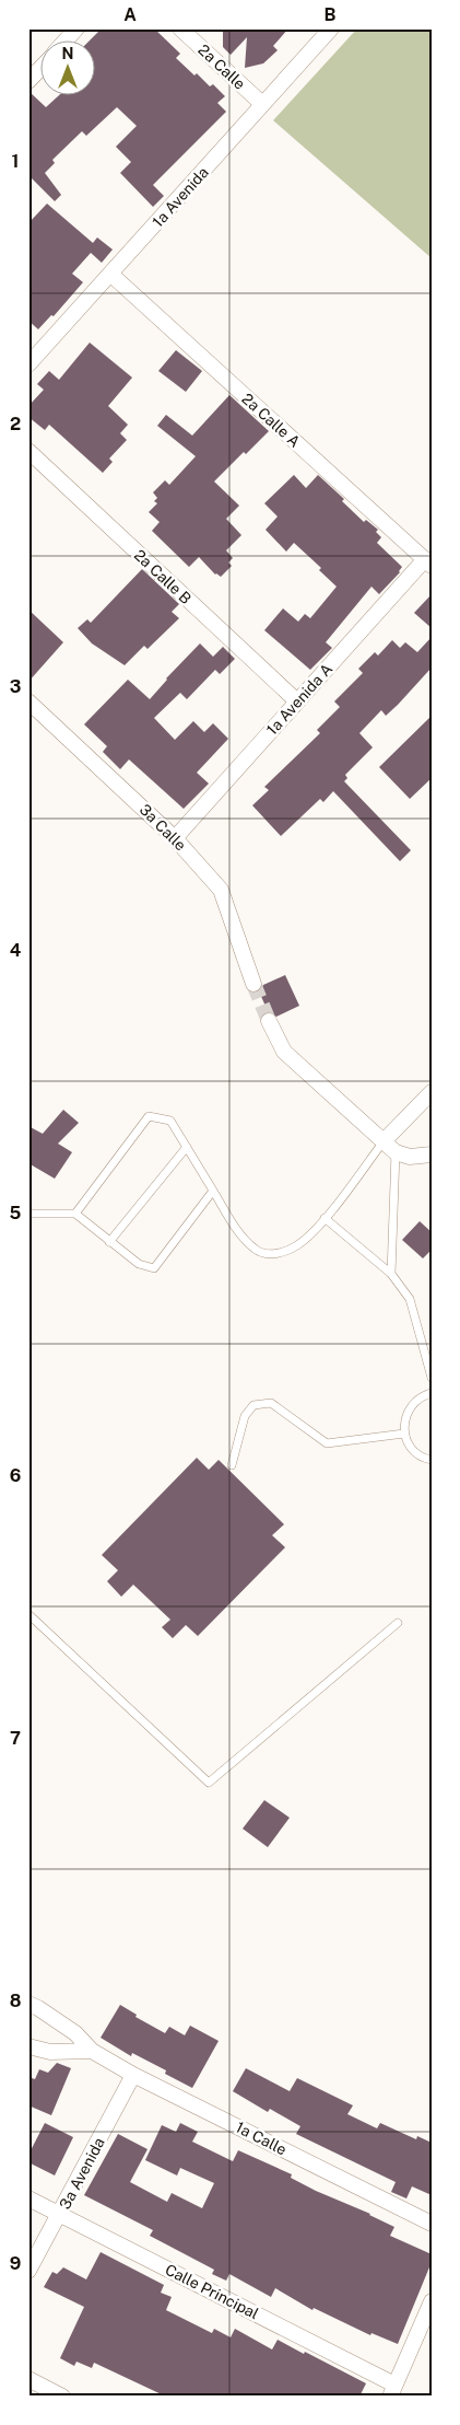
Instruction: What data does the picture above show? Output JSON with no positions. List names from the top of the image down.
{
  "streets": {
    "street": [
      "2a Calle",
      "1a Avenida",
      "2a Calle A",
      "2a Calle B",
      "1a Avenida A",
      "3a Calle",
      "1a Calle",
      "3a Avenida",
      "Calle Principal"
    ]
  },
  "crossings": [
    ["2a Calle", "1a Avenida"],
    ["1a Avenida", "2a Calle A"],
    ["2a Calle A", "1a Avenida A"],
    ["2a Calle B", "1a Avenida A"],
    ["1a Avenida A", "3a Calle"],
    ["1a Calle", "3a Avenida"],
    ["3a Avenida", "Calle Principal"]
  ],
  "north": "top",
  "grid": {
    "columns": ["A", "B"],
    "rows": [
      "1",
      "2",
      "3",
      "4",
      "5",
      "6",
      "7",
      "8",
      "9"
    ]
  }
}
